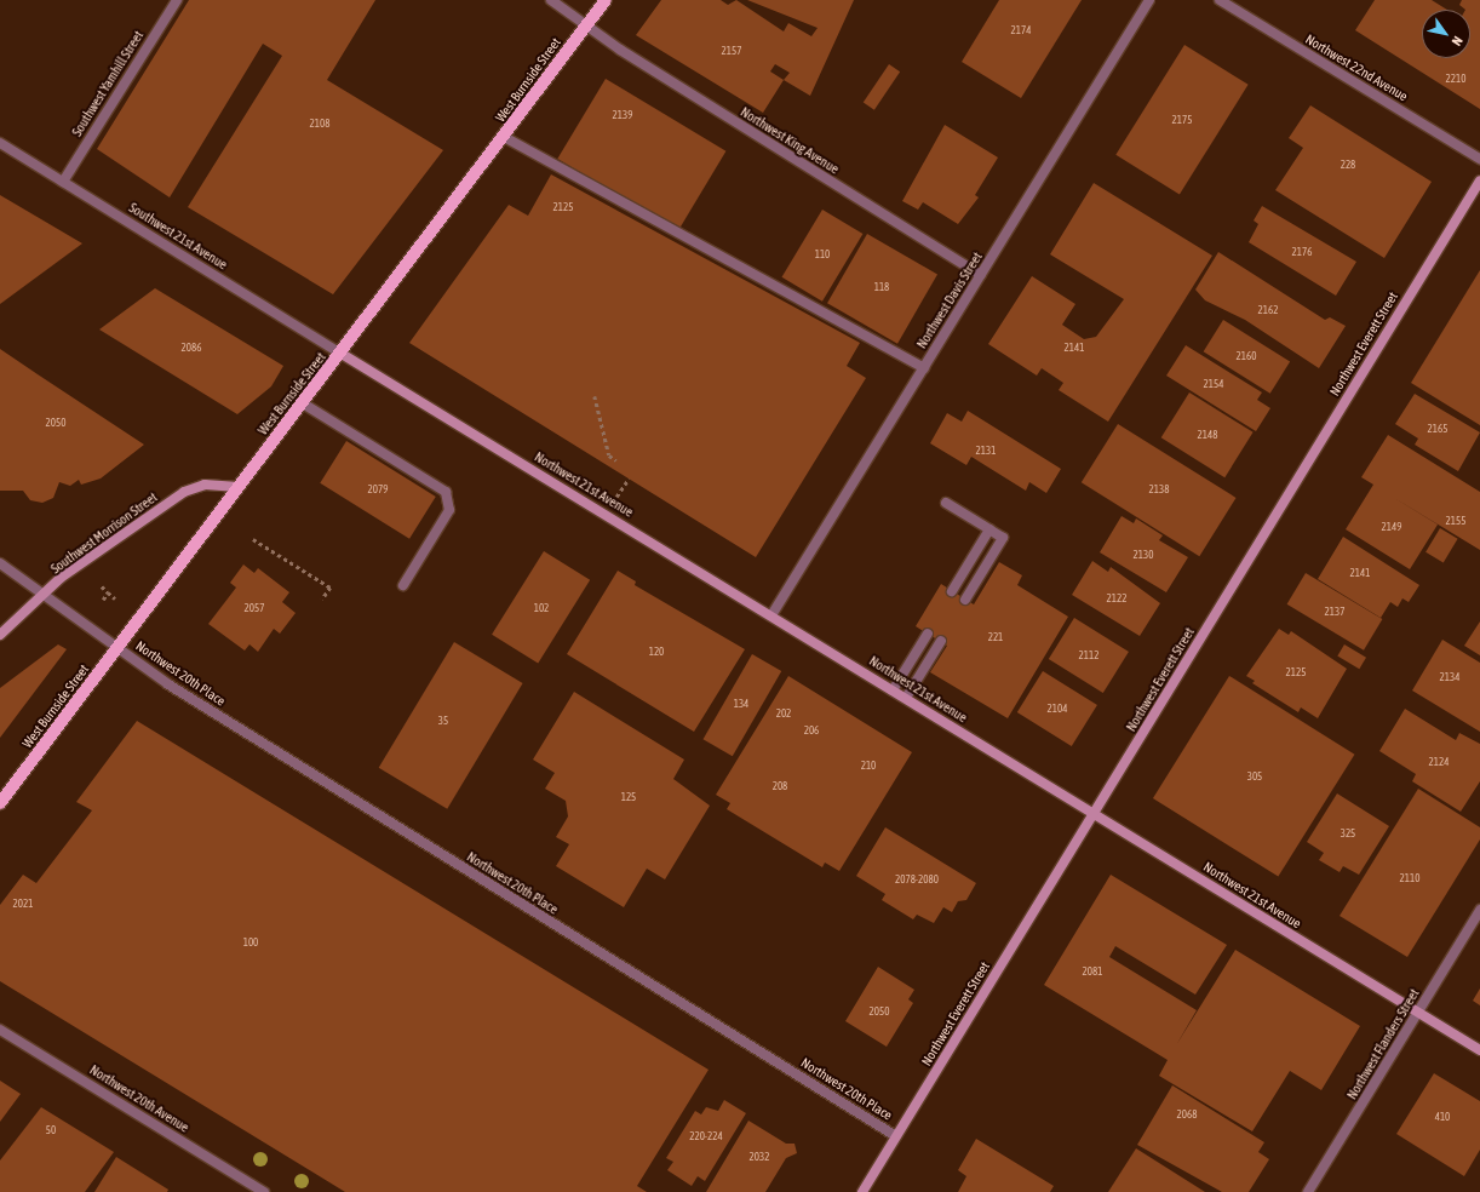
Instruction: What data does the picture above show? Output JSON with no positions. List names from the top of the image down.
{
  "streets": {
    "main road": ["West Burnside Street"],
    "street": [
      "Northwest 22nd Avenue",
      "Southwest Yamhill Street",
      "Northwest King Avenue",
      "Southwest 21st Avenue",
      "Northwest Davis Street",
      "Northwest Everett Street",
      "Northwest 21st Avenue",
      "Southwest Morrison Street",
      "Northwest 20th Place",
      "Northwest Flanders Street",
      "Northwest 20th Avenue"
    ]
  },
  "crossings": [
    ["West Burnside Street", "Northwest King Avenue"],
    ["West Burnside Street", "Southwest 21st Avenue"],
    ["West Burnside Street", "Northwest 21st Avenue"],
    ["West Burnside Street", "Southwest Morrison Street"],
    ["West Burnside Street", "Northwest 20th Place"],
    ["Southwest Yamhill Street", "Southwest 21st Avenue"],
    ["Northwest King Avenue", "Northwest Davis Street"],
    ["Southwest 21st Avenue", "Northwest 21st Avenue"],
    ["Northwest Davis Street", "Northwest 21st Avenue"],
    ["Northwest Everett Street", "Northwest 21st Avenue"],
    ["Northwest Everett Street", "Northwest 20th Place"],
    ["Northwest 21st Avenue", "Northwest Flanders Street"],
    ["Southwest Morrison Street", "Northwest 20th Place"]
  ],
  "house_numbers": [
    "2174",
    "2157",
    "2210",
    "2139",
    "2175",
    "2108",
    "228",
    "2125",
    "2176",
    "110",
    "118",
    "2162",
    "2086",
    "2141",
    "2160",
    "2154",
    "2050",
    "2165",
    "2148",
    "2131",
    "2079",
    "2138",
    "2155",
    "2149",
    "2130",
    "2141",
    "2122",
    "2057",
    "102",
    "2137",
    "221",
    "120",
    "2112",
    "2125",
    "2134",
    "134",
    "2104",
    "202",
    "35",
    "206",
    "2124",
    "210",
    "305",
    "208",
    "125",
    "325",
    "2110",
    "2078-2080",
    "2021",
    "100",
    "2081",
    "2050",
    "2068",
    "410",
    "50",
    "220-224",
    "2032"
  ],
  "north": "bottom right"
}
